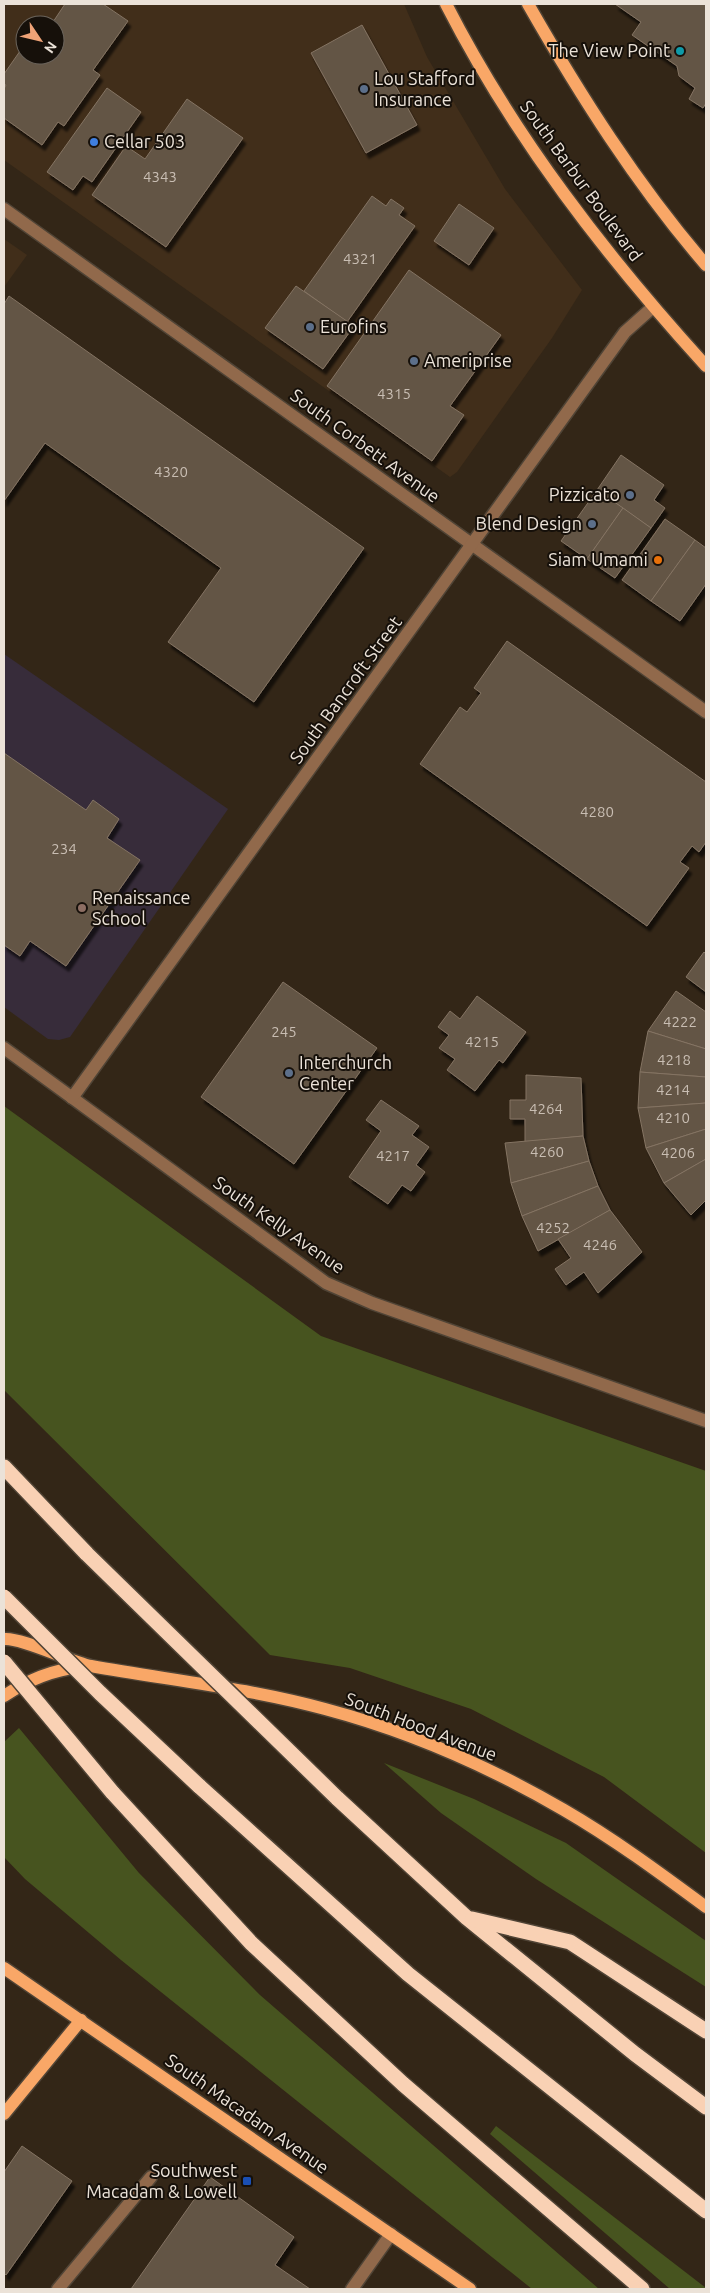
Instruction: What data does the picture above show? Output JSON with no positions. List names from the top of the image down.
{
  "streets": {
    "main road": ["South Barbur Boulevard", "South Hood Avenue", "South Macadam Avenue"],
    "street": ["South Corbett Avenue", "South Bancroft Street", "South Kelly Avenue"]
  },
  "crossings": [
    ["South Barbur Boulevard", "South Bancroft Street"],
    ["South Corbett Avenue", "South Bancroft Street"],
    ["South Bancroft Street", "South Kelly Avenue"]
  ],
  "places": {
    "other": [
      "The View Point",
      "Lou Stafford Insurance",
      "Cellar 503",
      "Eurofins",
      "Ameriprise",
      "Pizzicato",
      "Blend Design",
      "Siam Umami",
      "Renaissance School",
      "Interchurch Center"
    ],
    "transit": ["Southwest Macadam & Lowell"]
  },
  "house_numbers": [
    "4343",
    "4321",
    "4315",
    "4320",
    "4280",
    "234",
    "4222",
    "245",
    "4215",
    "4218",
    "4214",
    "4264",
    "4210",
    "4260",
    "4206",
    "4217",
    "4252",
    "4246"
  ],
  "north": "bottom right"
}
